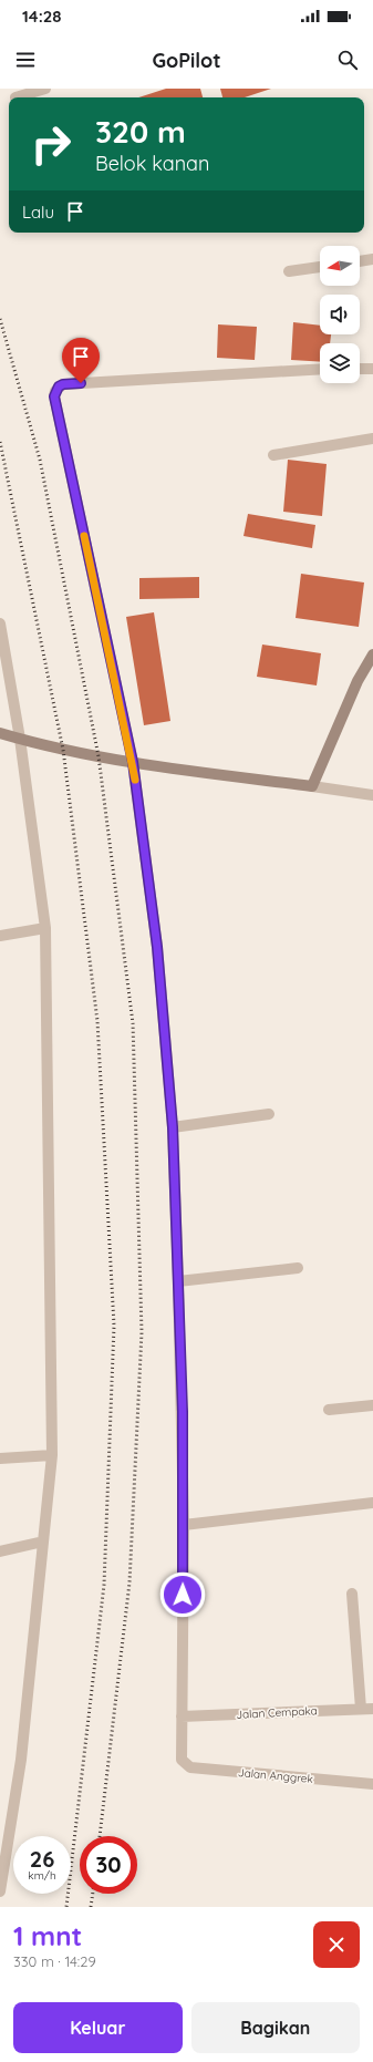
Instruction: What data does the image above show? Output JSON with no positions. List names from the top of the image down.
{
  "streets": {
    "street": ["Jalan Cempaka", "Jalan Anggrek"]
  },
  "crossings": [
    ["Jalan Cempaka", "Jalan Anggrek"]
  ],
  "north": "left",
  "page": {
    "status": "14:28",
    "header": "GoPilot",
    "turn": ["320 m", "Belok kanan"],
    "then": "Lalu",
    "speed": "26 km/h",
    "limit": "30",
    "heading": ["1 mnt", "330 m · 14:29"],
    "buttons": ["Keluar", "Bagikan"]
  }
}
